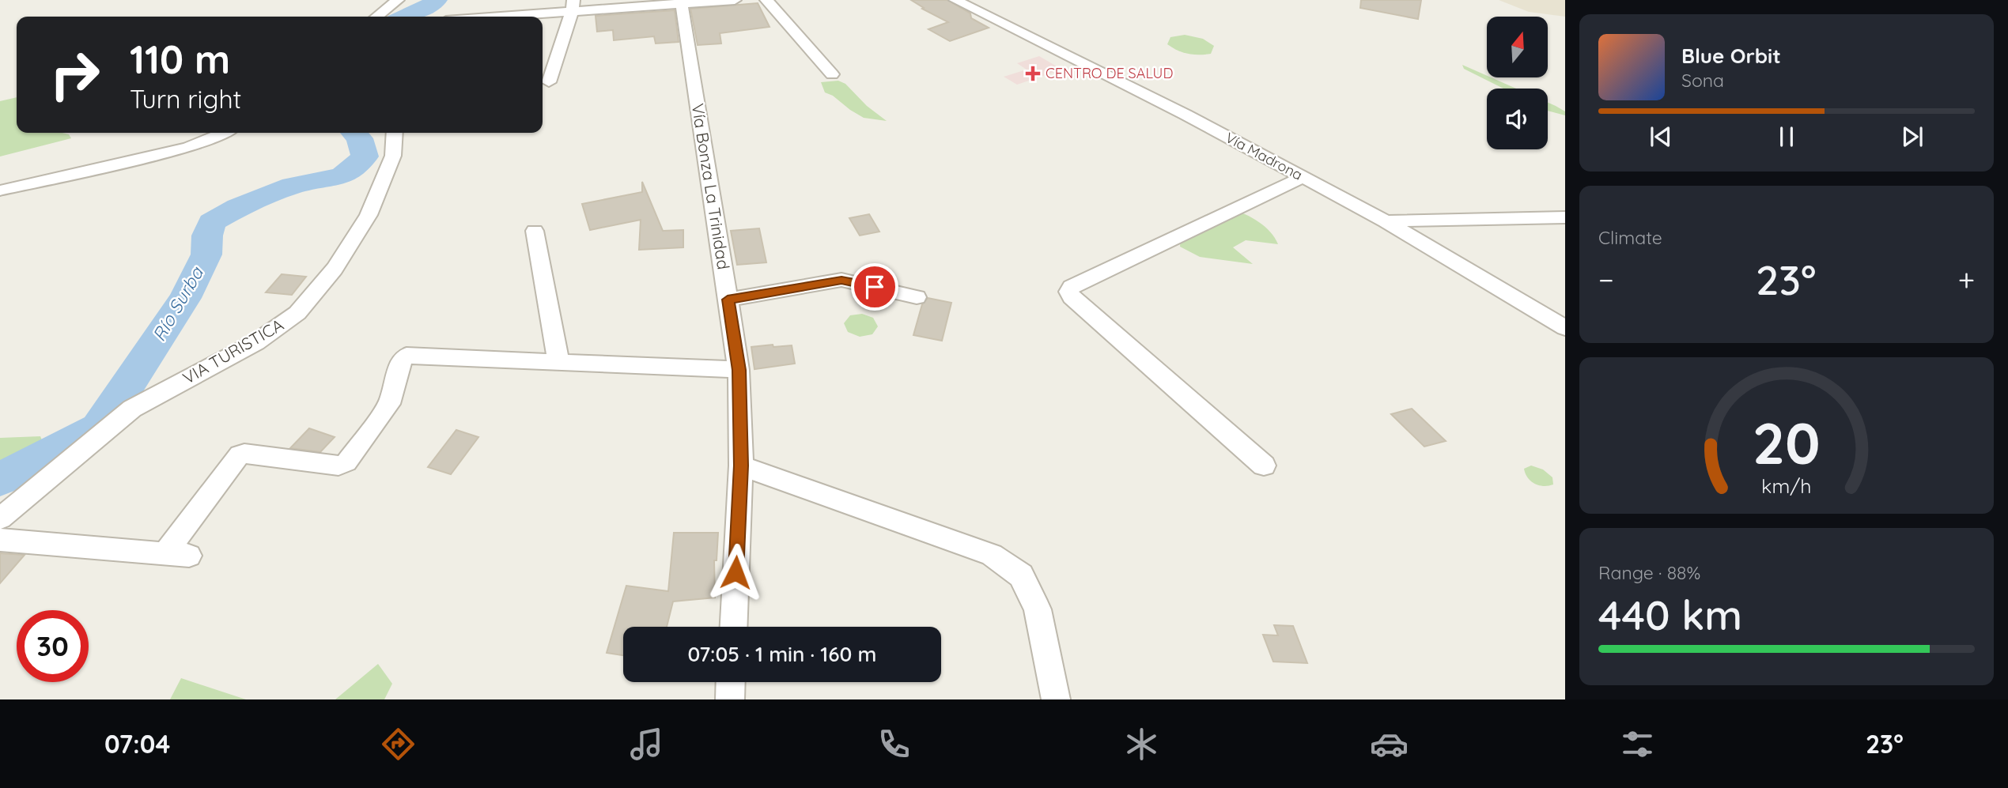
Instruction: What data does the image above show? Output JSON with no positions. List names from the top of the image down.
{
  "streets": {
    "street": ["Vía Madrona", "Vía Bonza La Trinidad", "VIA TURISTICA"]
  },
  "water": ["Río Surba"],
  "places": {
    "health": ["CENTRO DE SALUD"]
  },
  "north": "top",
  "page": {
    "turn": ["110 m", "Turn right"],
    "song": ["Blue Orbit", "Sona"],
    "tile": [
      "Climate",
      ["Range · 88%", "440 km"]
    ],
    "heat": ["−", "23°", "+"],
    "limit": "30",
    "trip": "07:05 · 1 min · 160 m",
    "tabs": ["07:04", "23°"],
    "gauge": ["20", "km/h"]
  }
}
